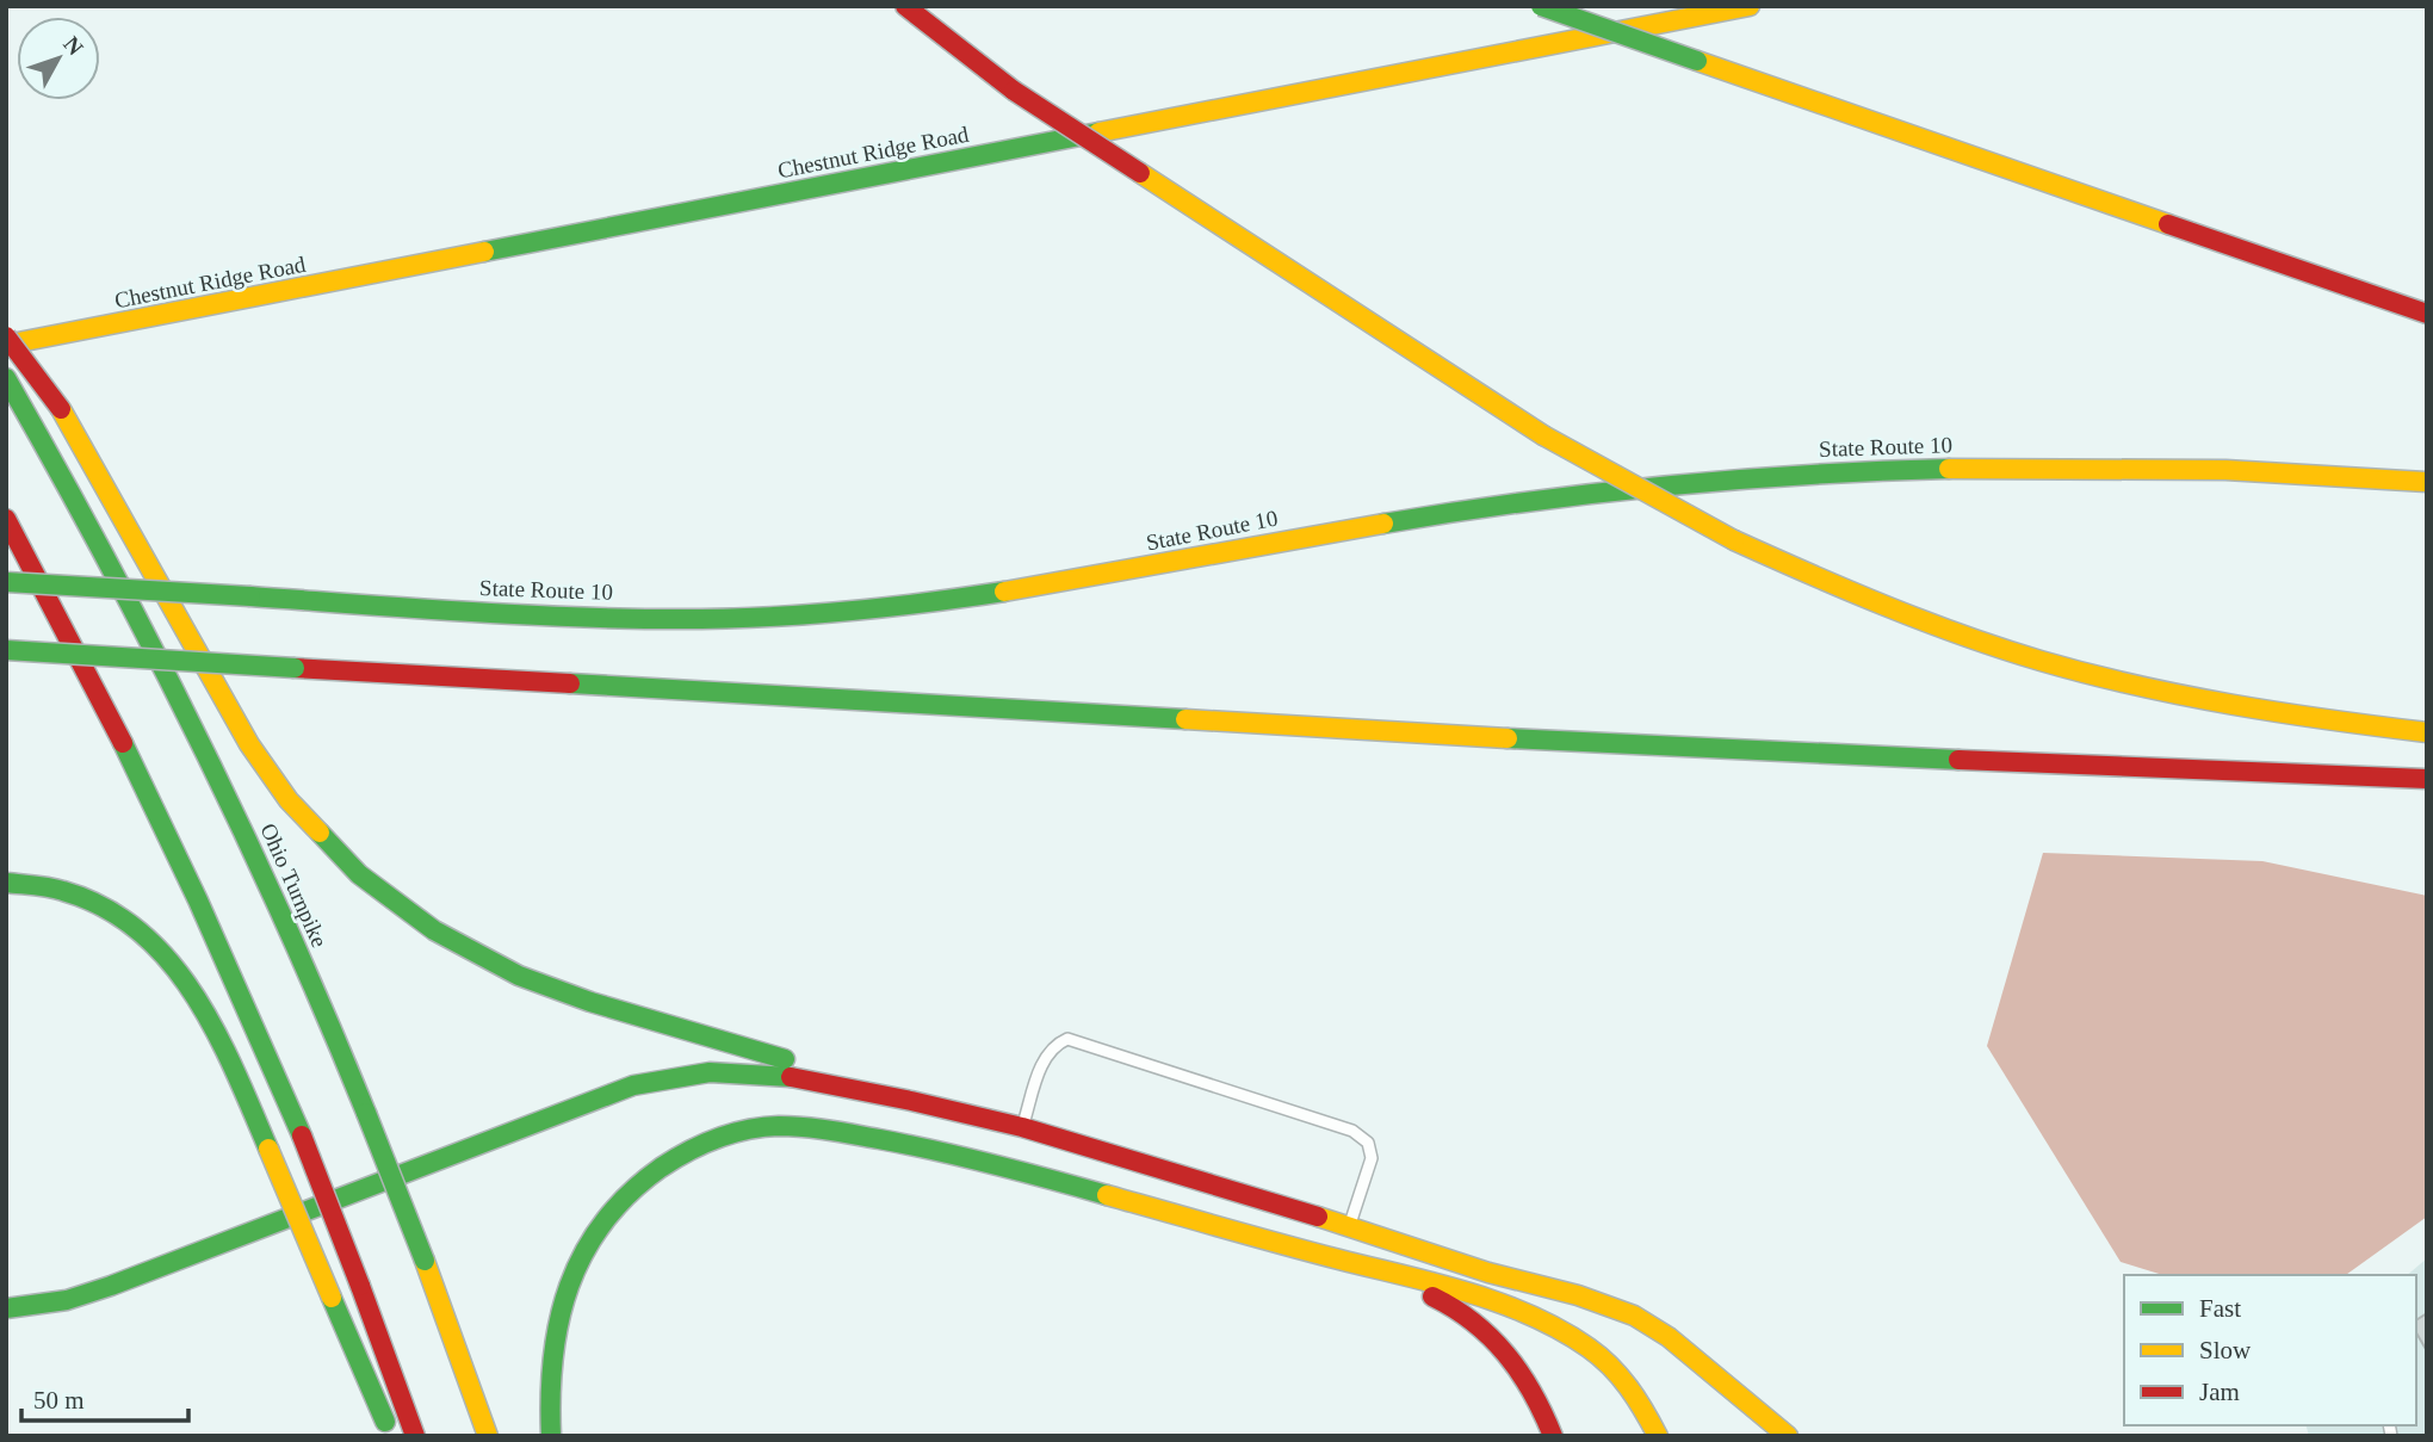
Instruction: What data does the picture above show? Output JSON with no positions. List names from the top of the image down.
{
  "streets": {
    "main road": ["Chestnut Ridge Road", "State Route 10", "Ohio Turnpike"]
  },
  "legend": ["Fast", "Slow", "Jam"],
  "scale_bar": "50 m",
  "north": "top right"
}
